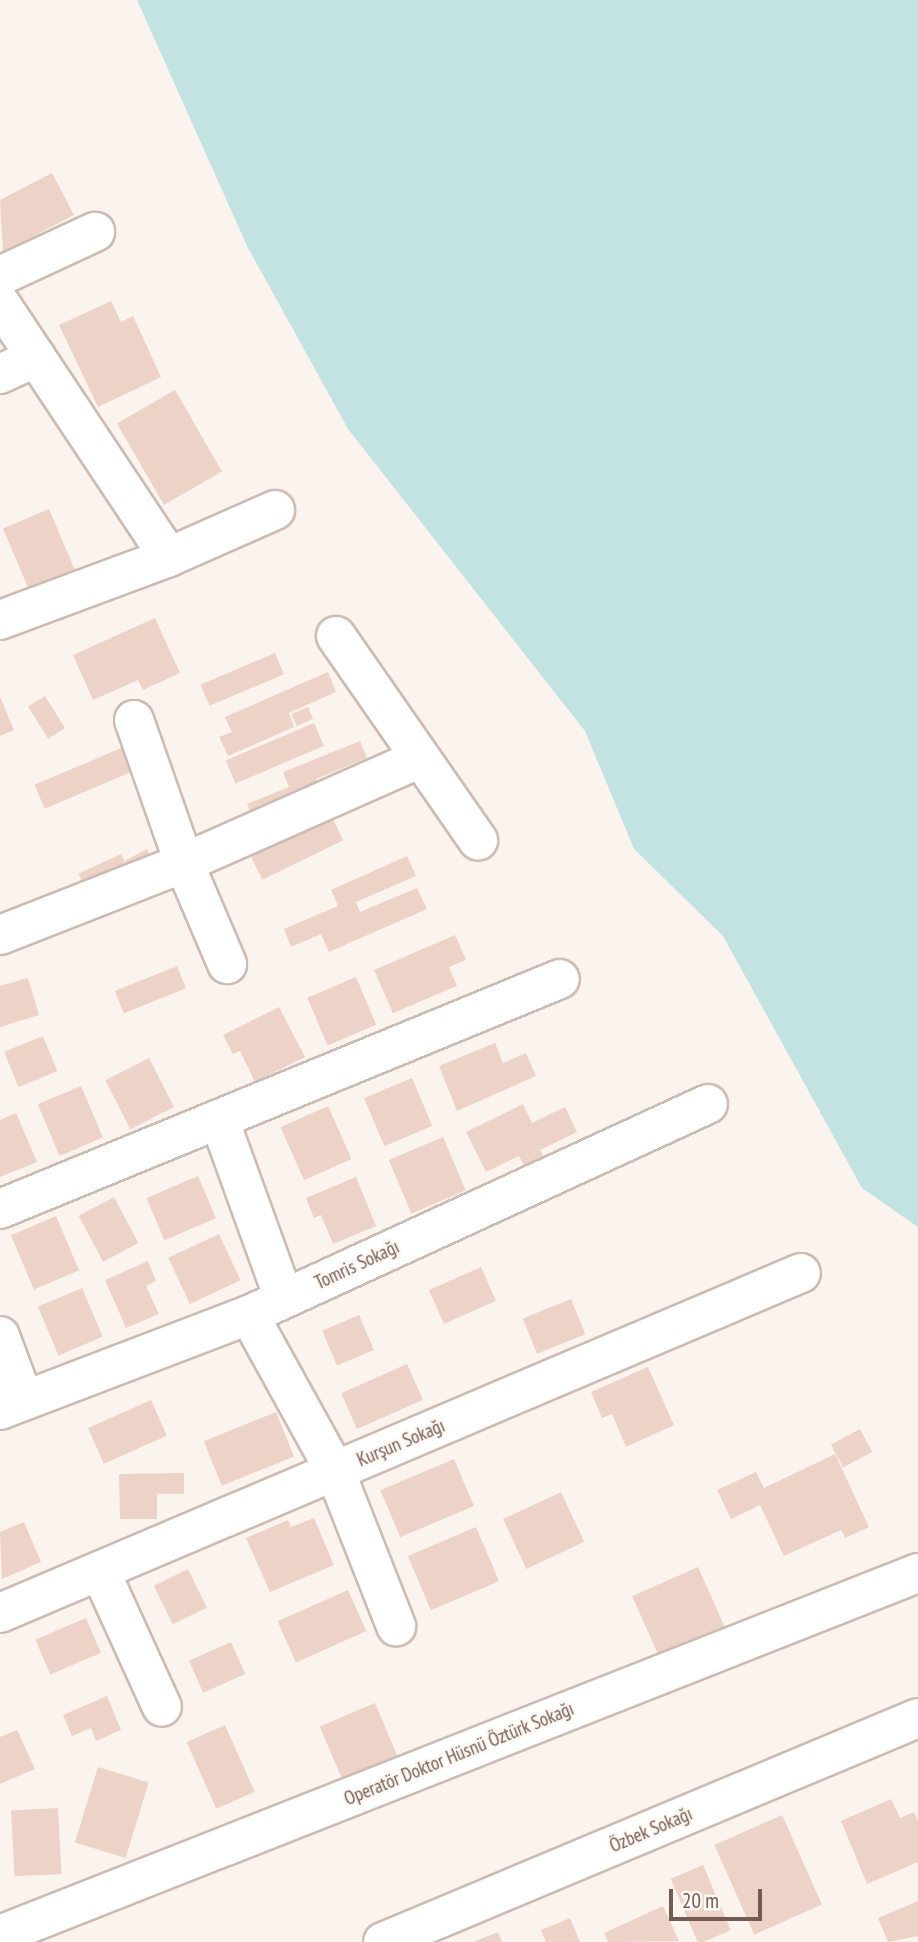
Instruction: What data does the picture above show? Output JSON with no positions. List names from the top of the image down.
{
  "streets": {
    "street": [
      "Tomris Sokağı",
      "Kurşun Sokağı",
      "Operatör Doktor Hüsnü Öztürk Sokağı",
      "Özbek Sokağı"
    ]
  },
  "scale_bar": "20 m"
}
